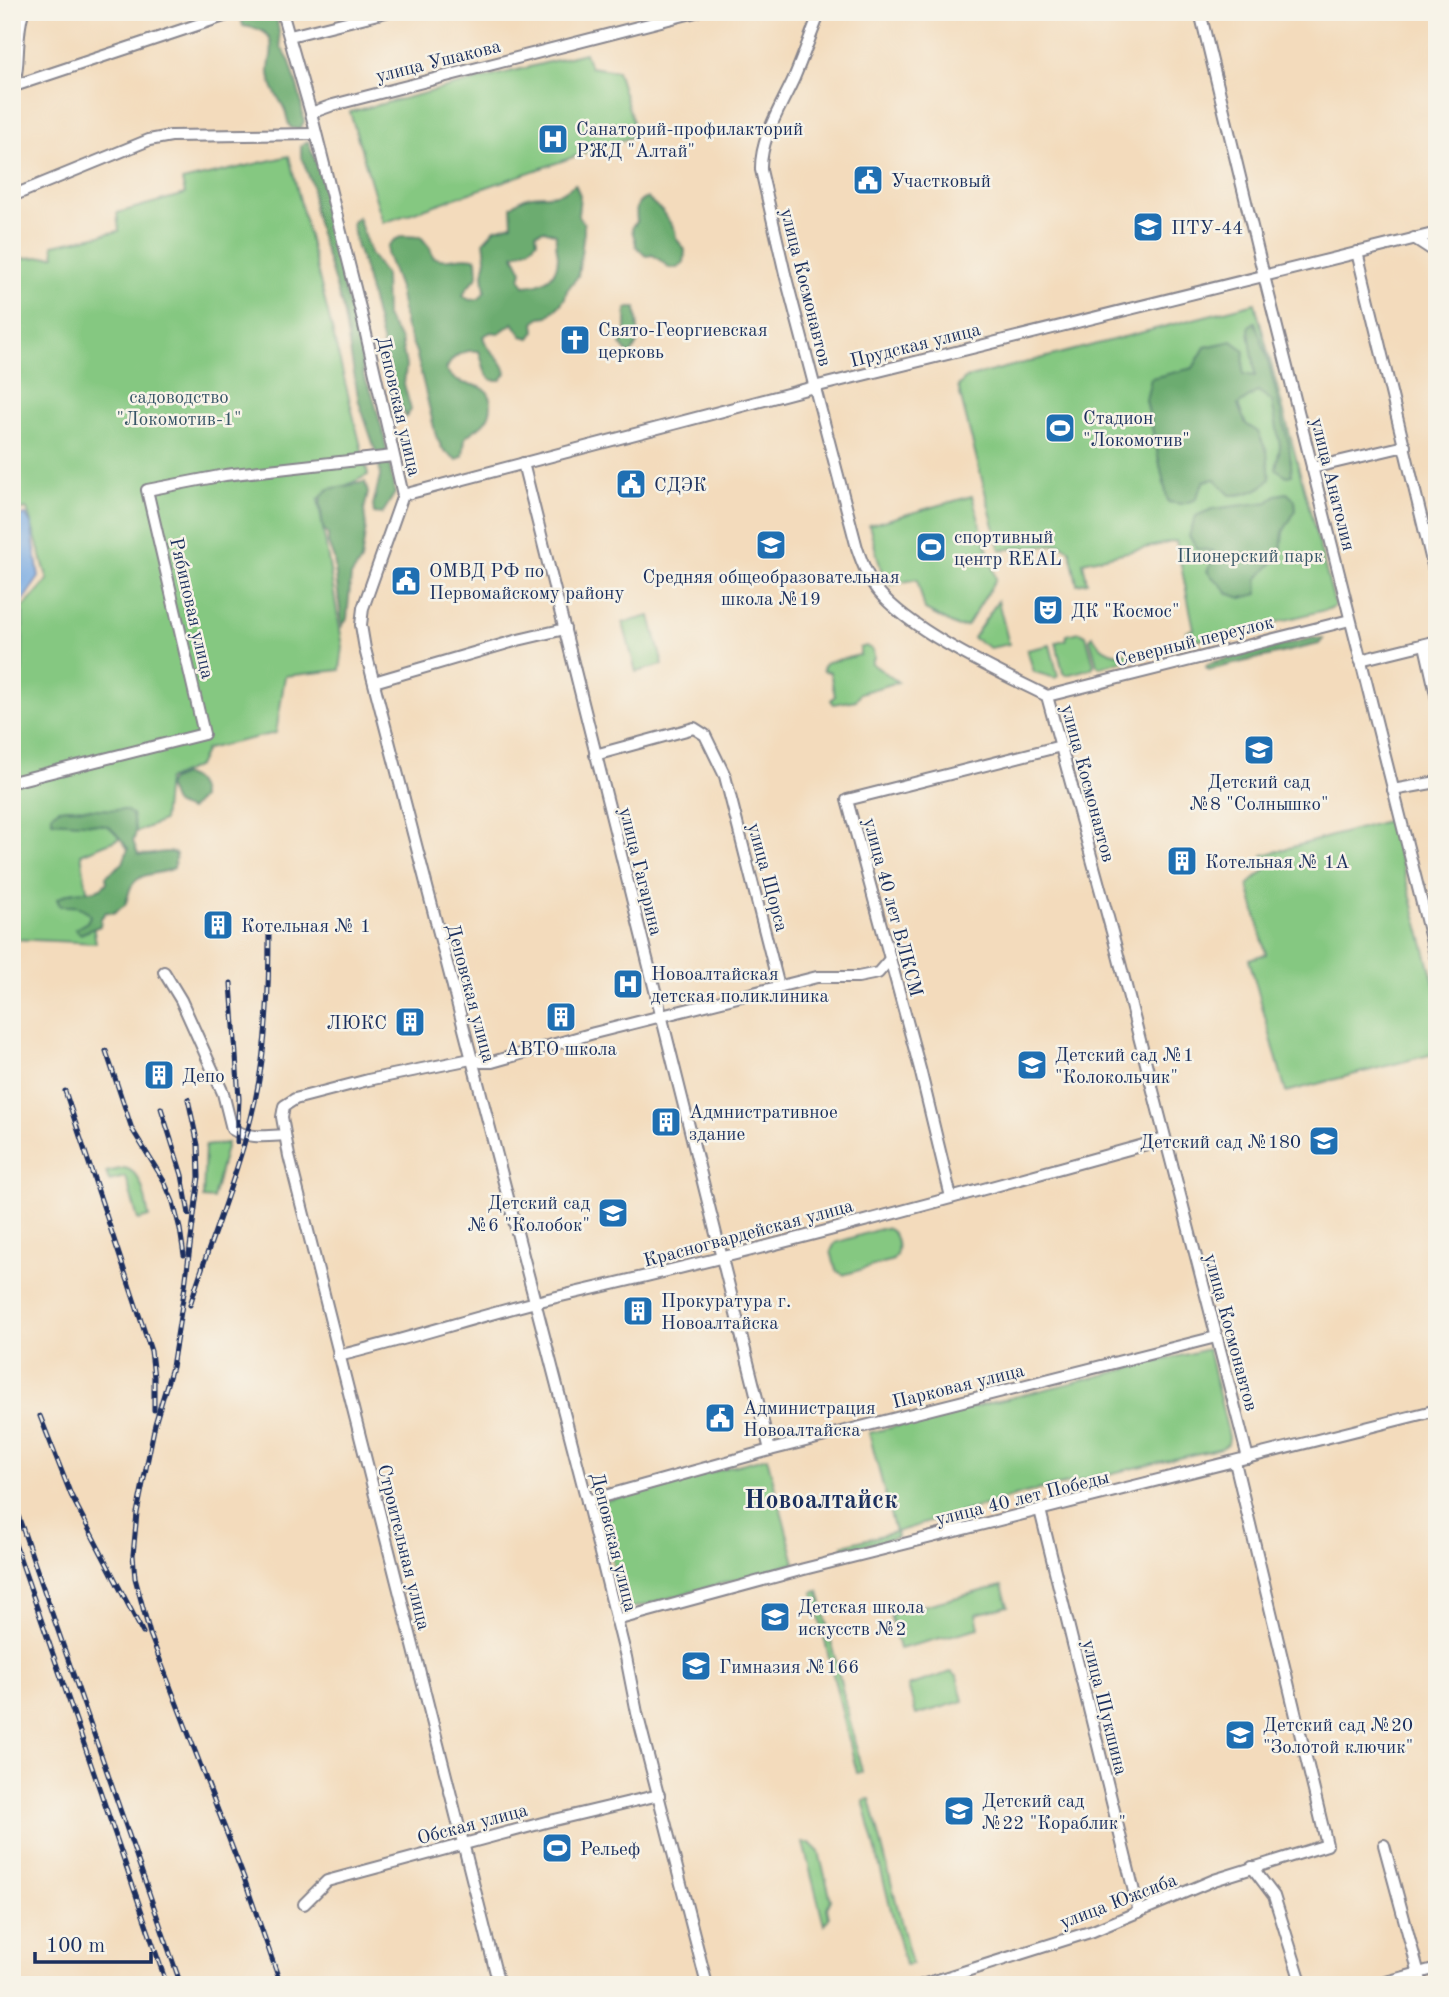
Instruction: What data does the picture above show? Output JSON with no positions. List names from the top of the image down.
{
  "streets": {
    "street": [
      "улица Ушакова",
      "улица Космонавтов",
      "Прудская улица",
      "Деповская улица",
      "улица Анатолия",
      "Рябиновая улица",
      "Северный переулок",
      "улица Гагарина",
      "улица Щорса",
      "улица 40 лет ВЛКСМ",
      "Красногвардейская улица",
      "Парковая улица",
      "улица 40 лет Победы",
      "Строительная улица",
      "улица Шукшина",
      "Обская улица",
      "улица Южсиба"
    ]
  },
  "crossings": [
    ["улица Ушакова", "Деповская улица"],
    ["улица Космонавтов", "Прудская улица"],
    ["улица Космонавтов", "Северный переулок"],
    ["улица Космонавтов", "улица 40 лет ВЛКСМ"],
    ["улица Космонавтов", "Красногвардейская улица"],
    ["улица Космонавтов", "Парковая улица"],
    ["улица Космонавтов", "улица 40 лет Победы"],
    ["Прудская улица", "Деповская улица"],
    ["Прудская улица", "улица Анатолия"],
    ["Прудская улица", "улица Гагарина"],
    ["Деповская улица", "Рябиновая улица"],
    ["Деповская улица", "Красногвардейская улица"],
    ["Деповская улица", "Парковая улица"],
    ["Деповская улица", "улица 40 лет Победы"],
    ["Деповская улица", "Строительная улица"],
    ["Деповская улица", "Обская улица"],
    ["улица Анатолия", "Северный переулок"],
    ["улица Гагарина", "улица Щорса"],
    ["улица Гагарина", "Красногвардейская улица"],
    ["улица Гагарина", "Парковая улица"],
    ["улица 40 лет ВЛКСМ", "Красногвардейская улица"],
    ["Красногвардейская улица", "Строительная улица"],
    ["улица 40 лет Победы", "улица Шукшина"],
    ["улица 40 лет Победы", "улица Южсиба"],
    ["Строительная улица", "Обская улица"],
    ["улица Шукшина", "улица Южсиба"]
  ],
  "districts": ["Новоалтайск"],
  "parks": ["садоводство \"Локомотив-1\"", "Пионерский парк"],
  "places": {
    "hospital": ["Санаторий-профилакторий РЖД \"Алтай\"", "Новоалтайская детская поликлиника"],
    "public building": [
      "Участковый",
      "СДЭК",
      "ОМВД РФ по Первомайскому району",
      "Администрация Новоалтайска"
    ],
    "school or university": [
      "ПТУ-44",
      "Средняя общеобразовательная школа №19",
      "Детский сад №8 \"Солнышко\"",
      "Детский сад №1 \"Колокольчик\"",
      "Детский сад №180",
      "Детский сад №6 \"Колобок\"",
      "Детская школа искусств №2",
      "Гимназия №166",
      "Детский сад №20 \"Золотой ключик\"",
      "Детский сад №22 \"Кораблик\""
    ],
    "church": ["Свято-Георгиевская церковь"],
    "sports": ["Стадион \"Локомотив\"", "спортивный центр REAL", "Рельеф"],
    "theatre": ["ДК \"Космос\""],
    "building": [
      "Котельная № 1А",
      "Котельная № 1",
      "АВТО школа",
      "ЛЮКС",
      "Депо",
      "Адмнистративное здание",
      "Прокуратура г. Новоалтайска"
    ]
  },
  "scale_bar": "100 m"
}
